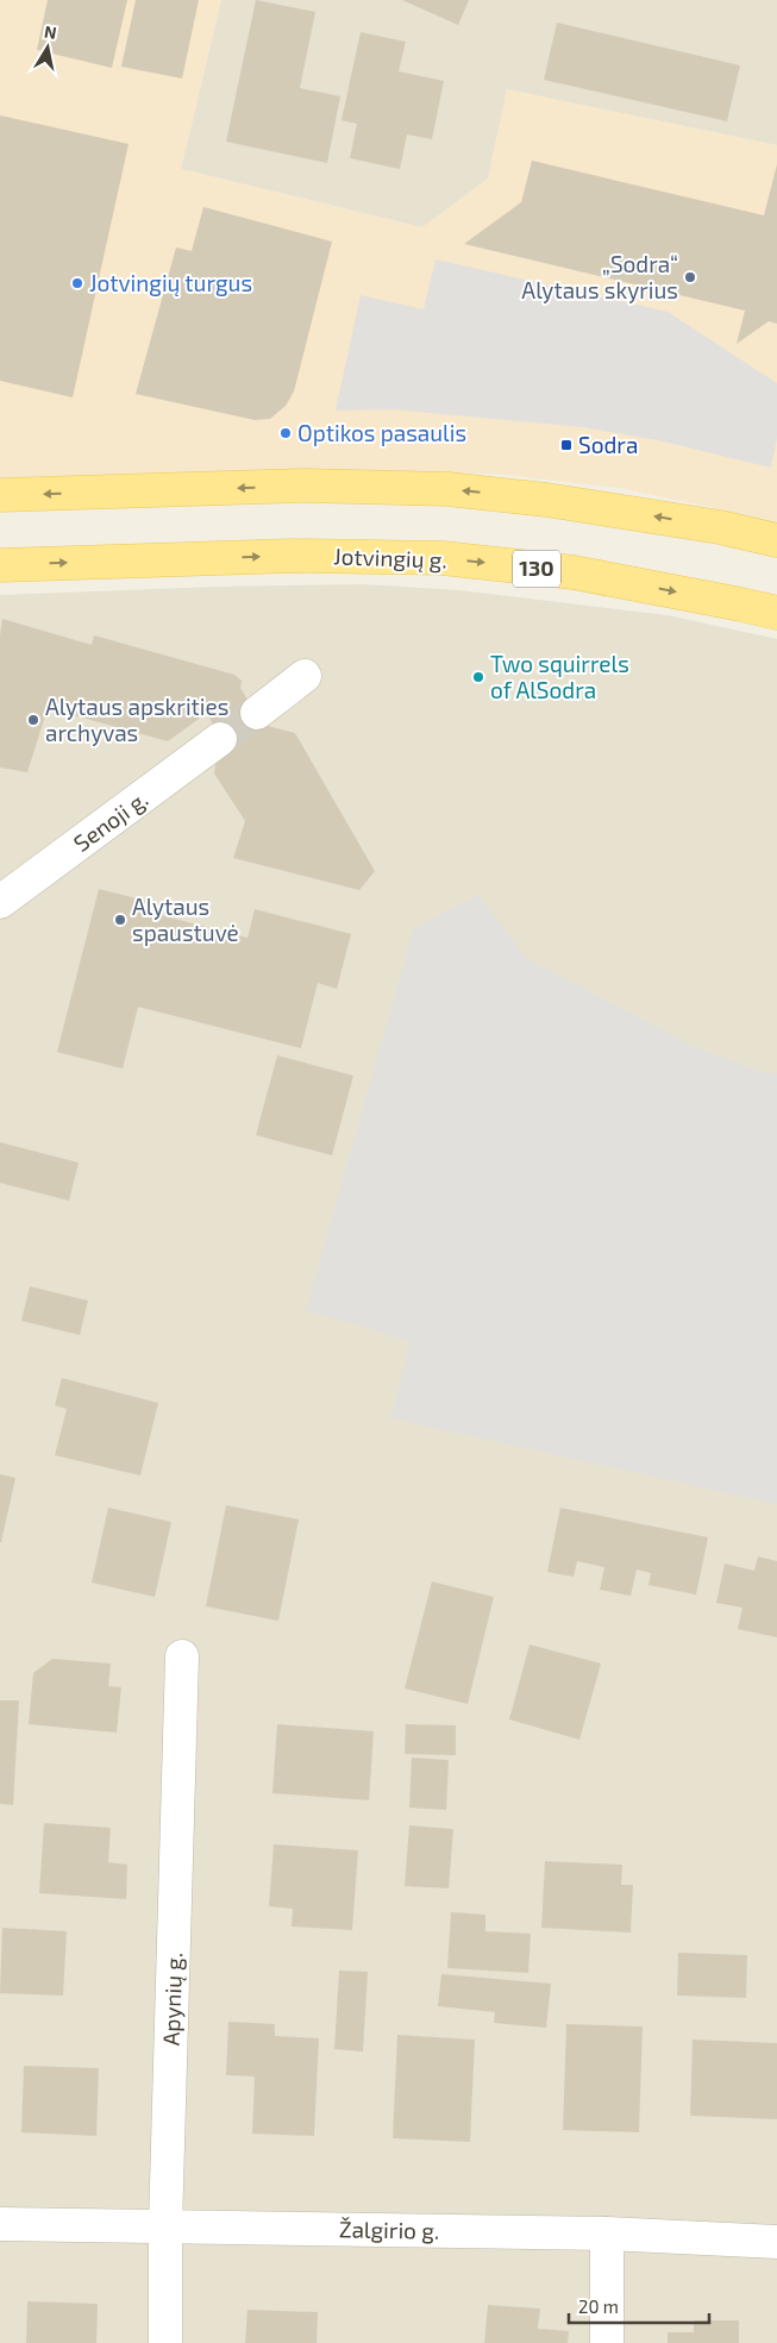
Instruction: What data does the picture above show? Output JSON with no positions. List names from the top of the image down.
{
  "streets": {
    "main road": ["Jotvingių g.", "130"],
    "street": ["Senoji g.", "Apynių g.", "Žalgirio g."]
  },
  "crossings": [
    ["Apynių g.", "Žalgirio g."]
  ],
  "places": {
    "other": [
      "„Sodra“ Alytaus skyrius",
      "Jotvingių turgus",
      "Optikos pasaulis",
      "Two squirrels of AlSodra",
      "Alytaus apskrities archyvas",
      "Alytaus spaustuvė"
    ],
    "transit": ["Sodra"]
  },
  "scale_bar": "20 m",
  "north": "top"
}
